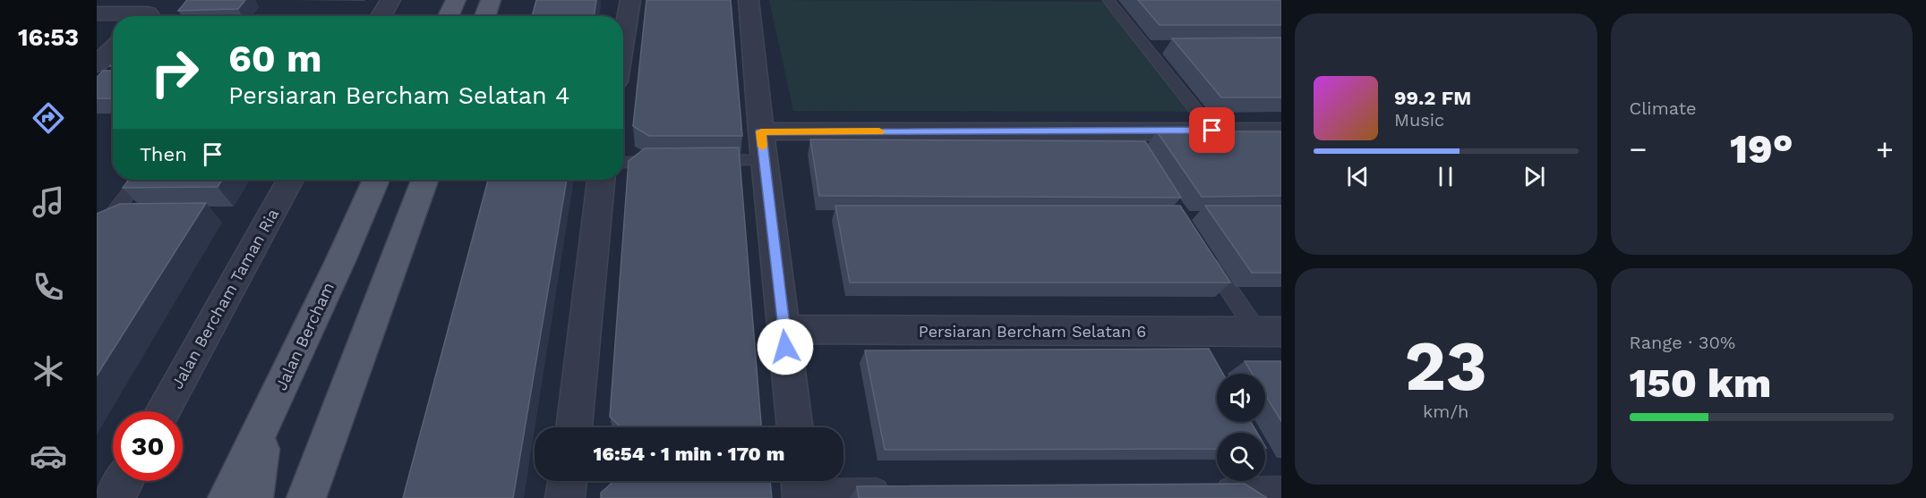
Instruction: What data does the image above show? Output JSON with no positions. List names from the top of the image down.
{
  "streets": {
    "main road": ["Jalan Bercham"],
    "street": ["Jalan Bercham Taman Ria", "Persiaran Bercham Selatan 6"]
  },
  "page": {
    "tabs": "16:53",
    "tile": [
      "Climate",
      ["23", "km/h"],
      ["Range · 30%", "150 km"]
    ],
    "turn": ["60 m", "Persiaran Bercham Selatan 4"],
    "song": ["99.2 FM", "Music"],
    "heat": ["−", "19°", "+"],
    "then": "Then",
    "limit": "30",
    "trip": "16:54 · 1 min · 170 m"
  }
}
